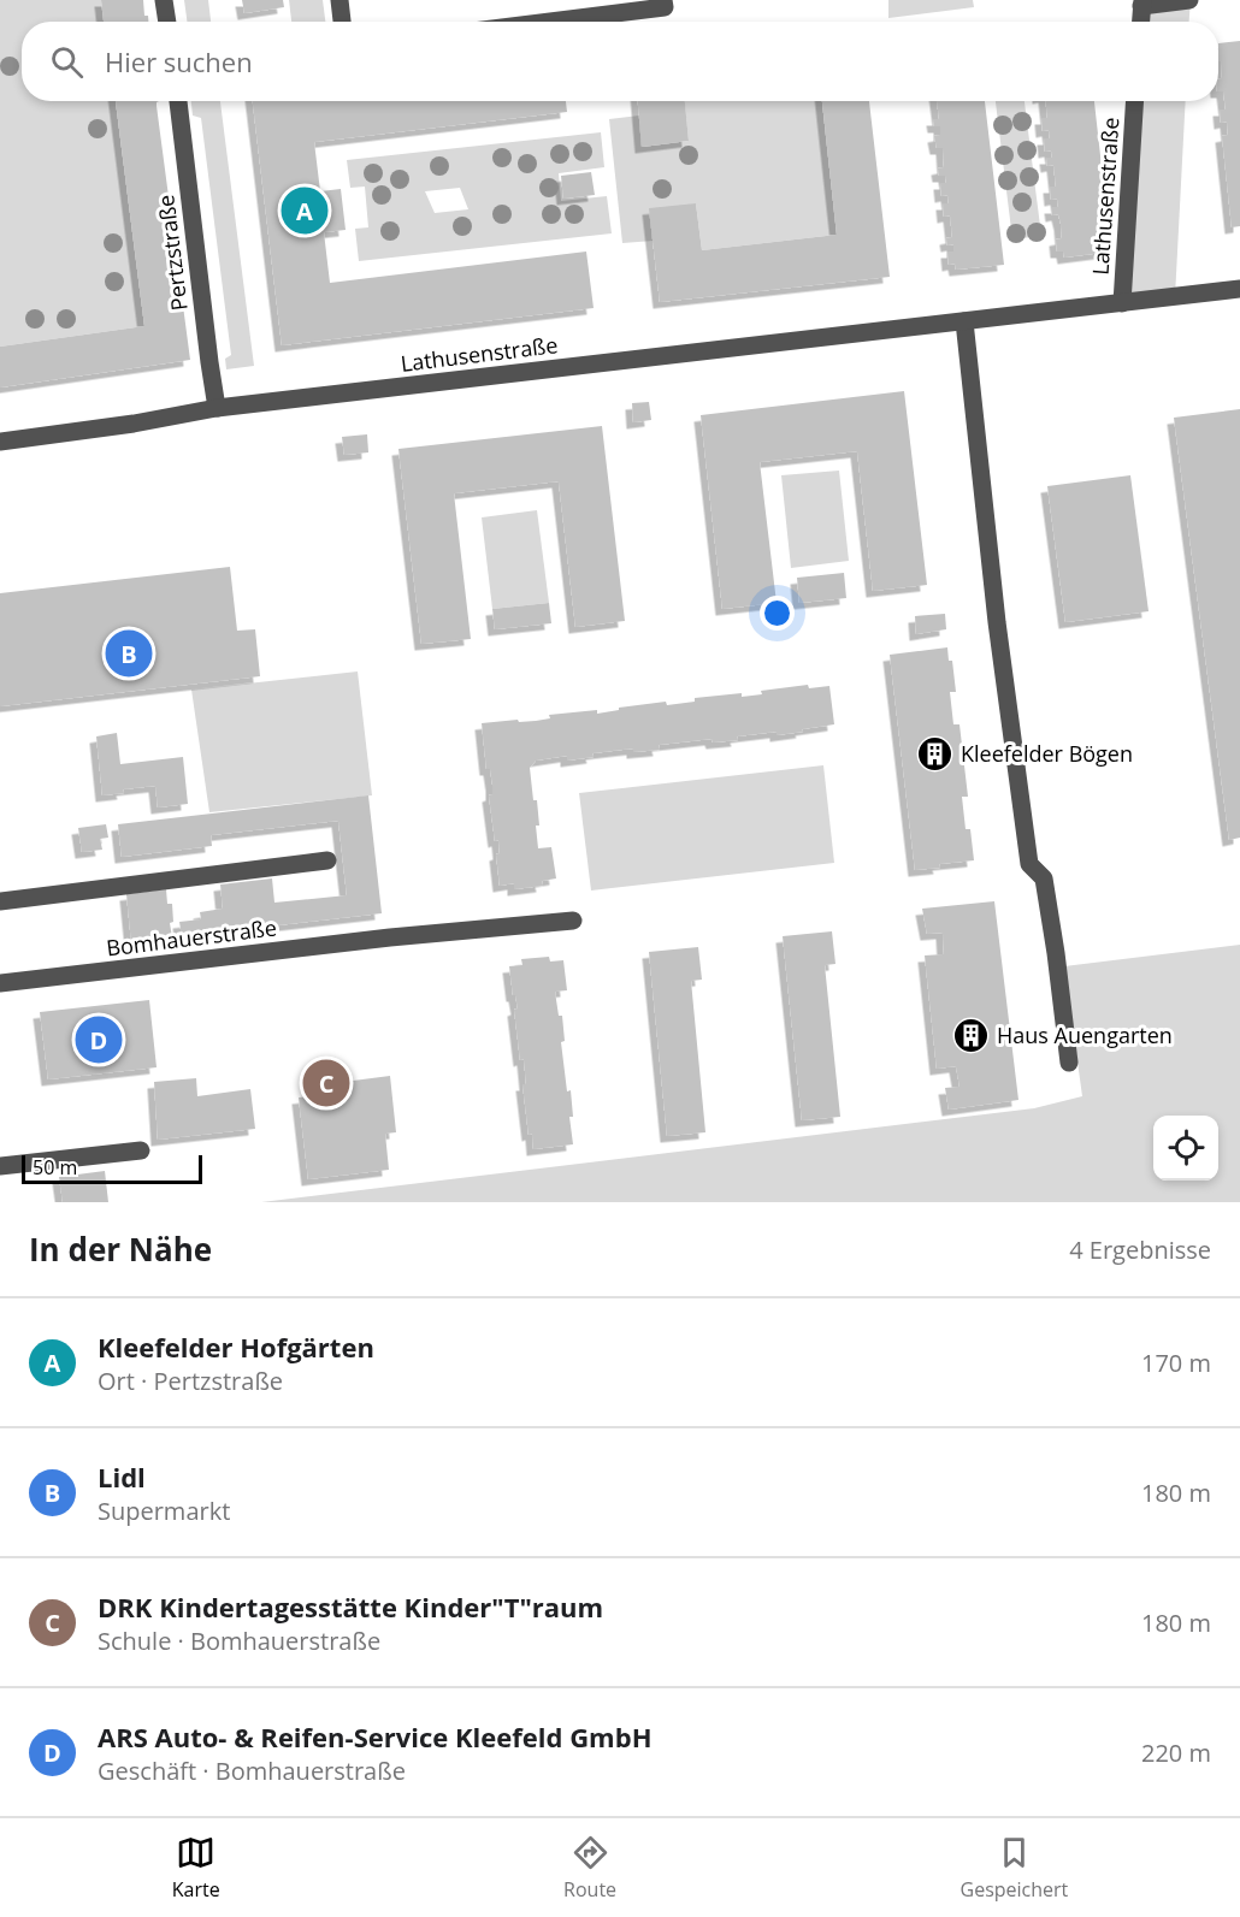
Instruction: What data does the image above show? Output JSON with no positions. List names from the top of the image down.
{
  "streets": {
    "street": ["Lathusenstraße", "Pertzstraße", "Bomhauerstraße"]
  },
  "crossings": [
    ["Lathusenstraße", "Pertzstraße"]
  ],
  "places": {
    "building": ["Kleefelder Bögen", "Haus Auengarten"]
  },
  "scale_bar": "50 m",
  "page": {
    "search": "Hier suchen",
    "pins": [
      "A",
      "B",
      "D",
      "C"
    ],
    "scale": "50 m",
    "heading": ["In der Nähe", "4 Ergebnisse"],
    "list": [
      {
        "mark": "A",
        "name": "Kleefelder Hofgärten",
        "note": "Ort · Pertzstraße",
        "value": "170 m"
      },
      {
        "mark": "B",
        "name": "Lidl",
        "note": "Supermarkt",
        "value": "180 m"
      },
      {
        "mark": "C",
        "name": "DRK Kindertagesstätte Kinder\"T\"raum",
        "note": "Schule · Bomhauerstraße",
        "value": "180 m"
      },
      {
        "mark": "D",
        "name": "ARS Auto- & Reifen-Service Kleefeld GmbH",
        "note": "Geschäft · Bomhauerstraße",
        "value": "220 m"
      }
    ],
    "nav": ["Karte", "Route", "Gespeichert"]
  }
}
